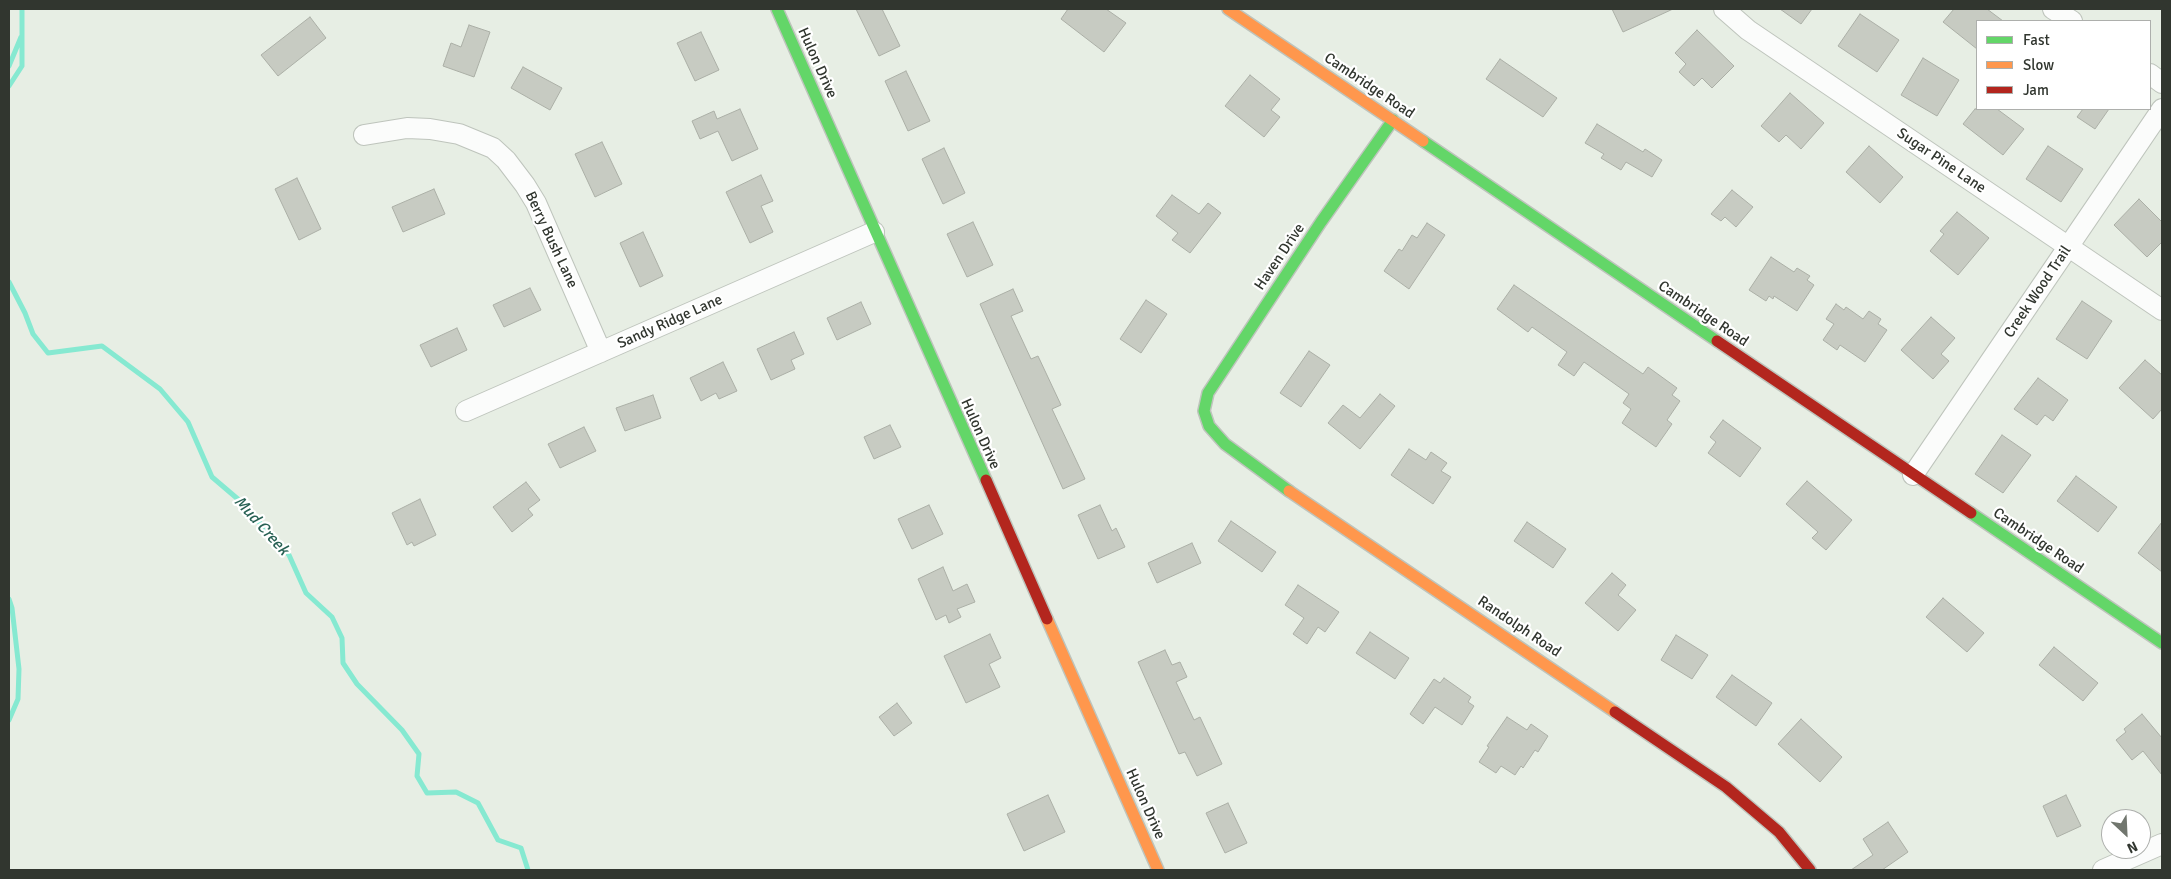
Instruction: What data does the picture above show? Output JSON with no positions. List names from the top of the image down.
{
  "streets": {
    "street": [
      "Hulon Drive",
      "Cambridge Road",
      "Sugar Pine Lane",
      "Berry Bush Lane",
      "Haven Drive",
      "Creek Wood Trail",
      "Sandy Ridge Lane",
      "Randolph Road"
    ]
  },
  "crossings": [
    ["Hulon Drive", "Sandy Ridge Lane"],
    ["Cambridge Road", "Haven Drive"],
    ["Cambridge Road", "Creek Wood Trail"],
    ["Sugar Pine Lane", "Creek Wood Trail"],
    ["Berry Bush Lane", "Sandy Ridge Lane"],
    ["Haven Drive", "Randolph Road"]
  ],
  "water": ["Mud Creek"],
  "legend": ["Fast", "Slow", "Jam"],
  "north": "bottom right"
}
